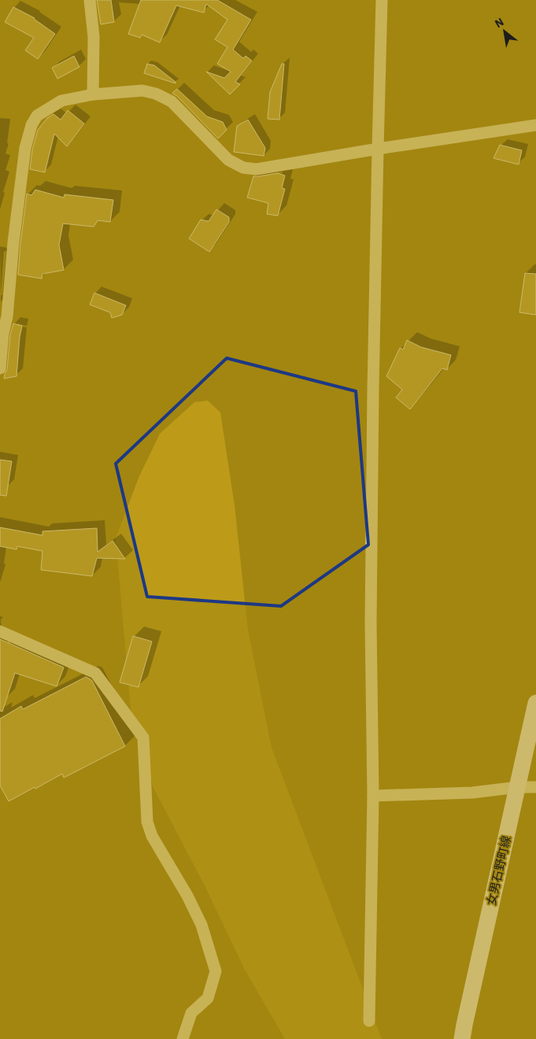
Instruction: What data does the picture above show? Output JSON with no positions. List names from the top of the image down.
{
  "streets": {
    "main road": ["女男石野町線"]
  },
  "north": "top left"
}
